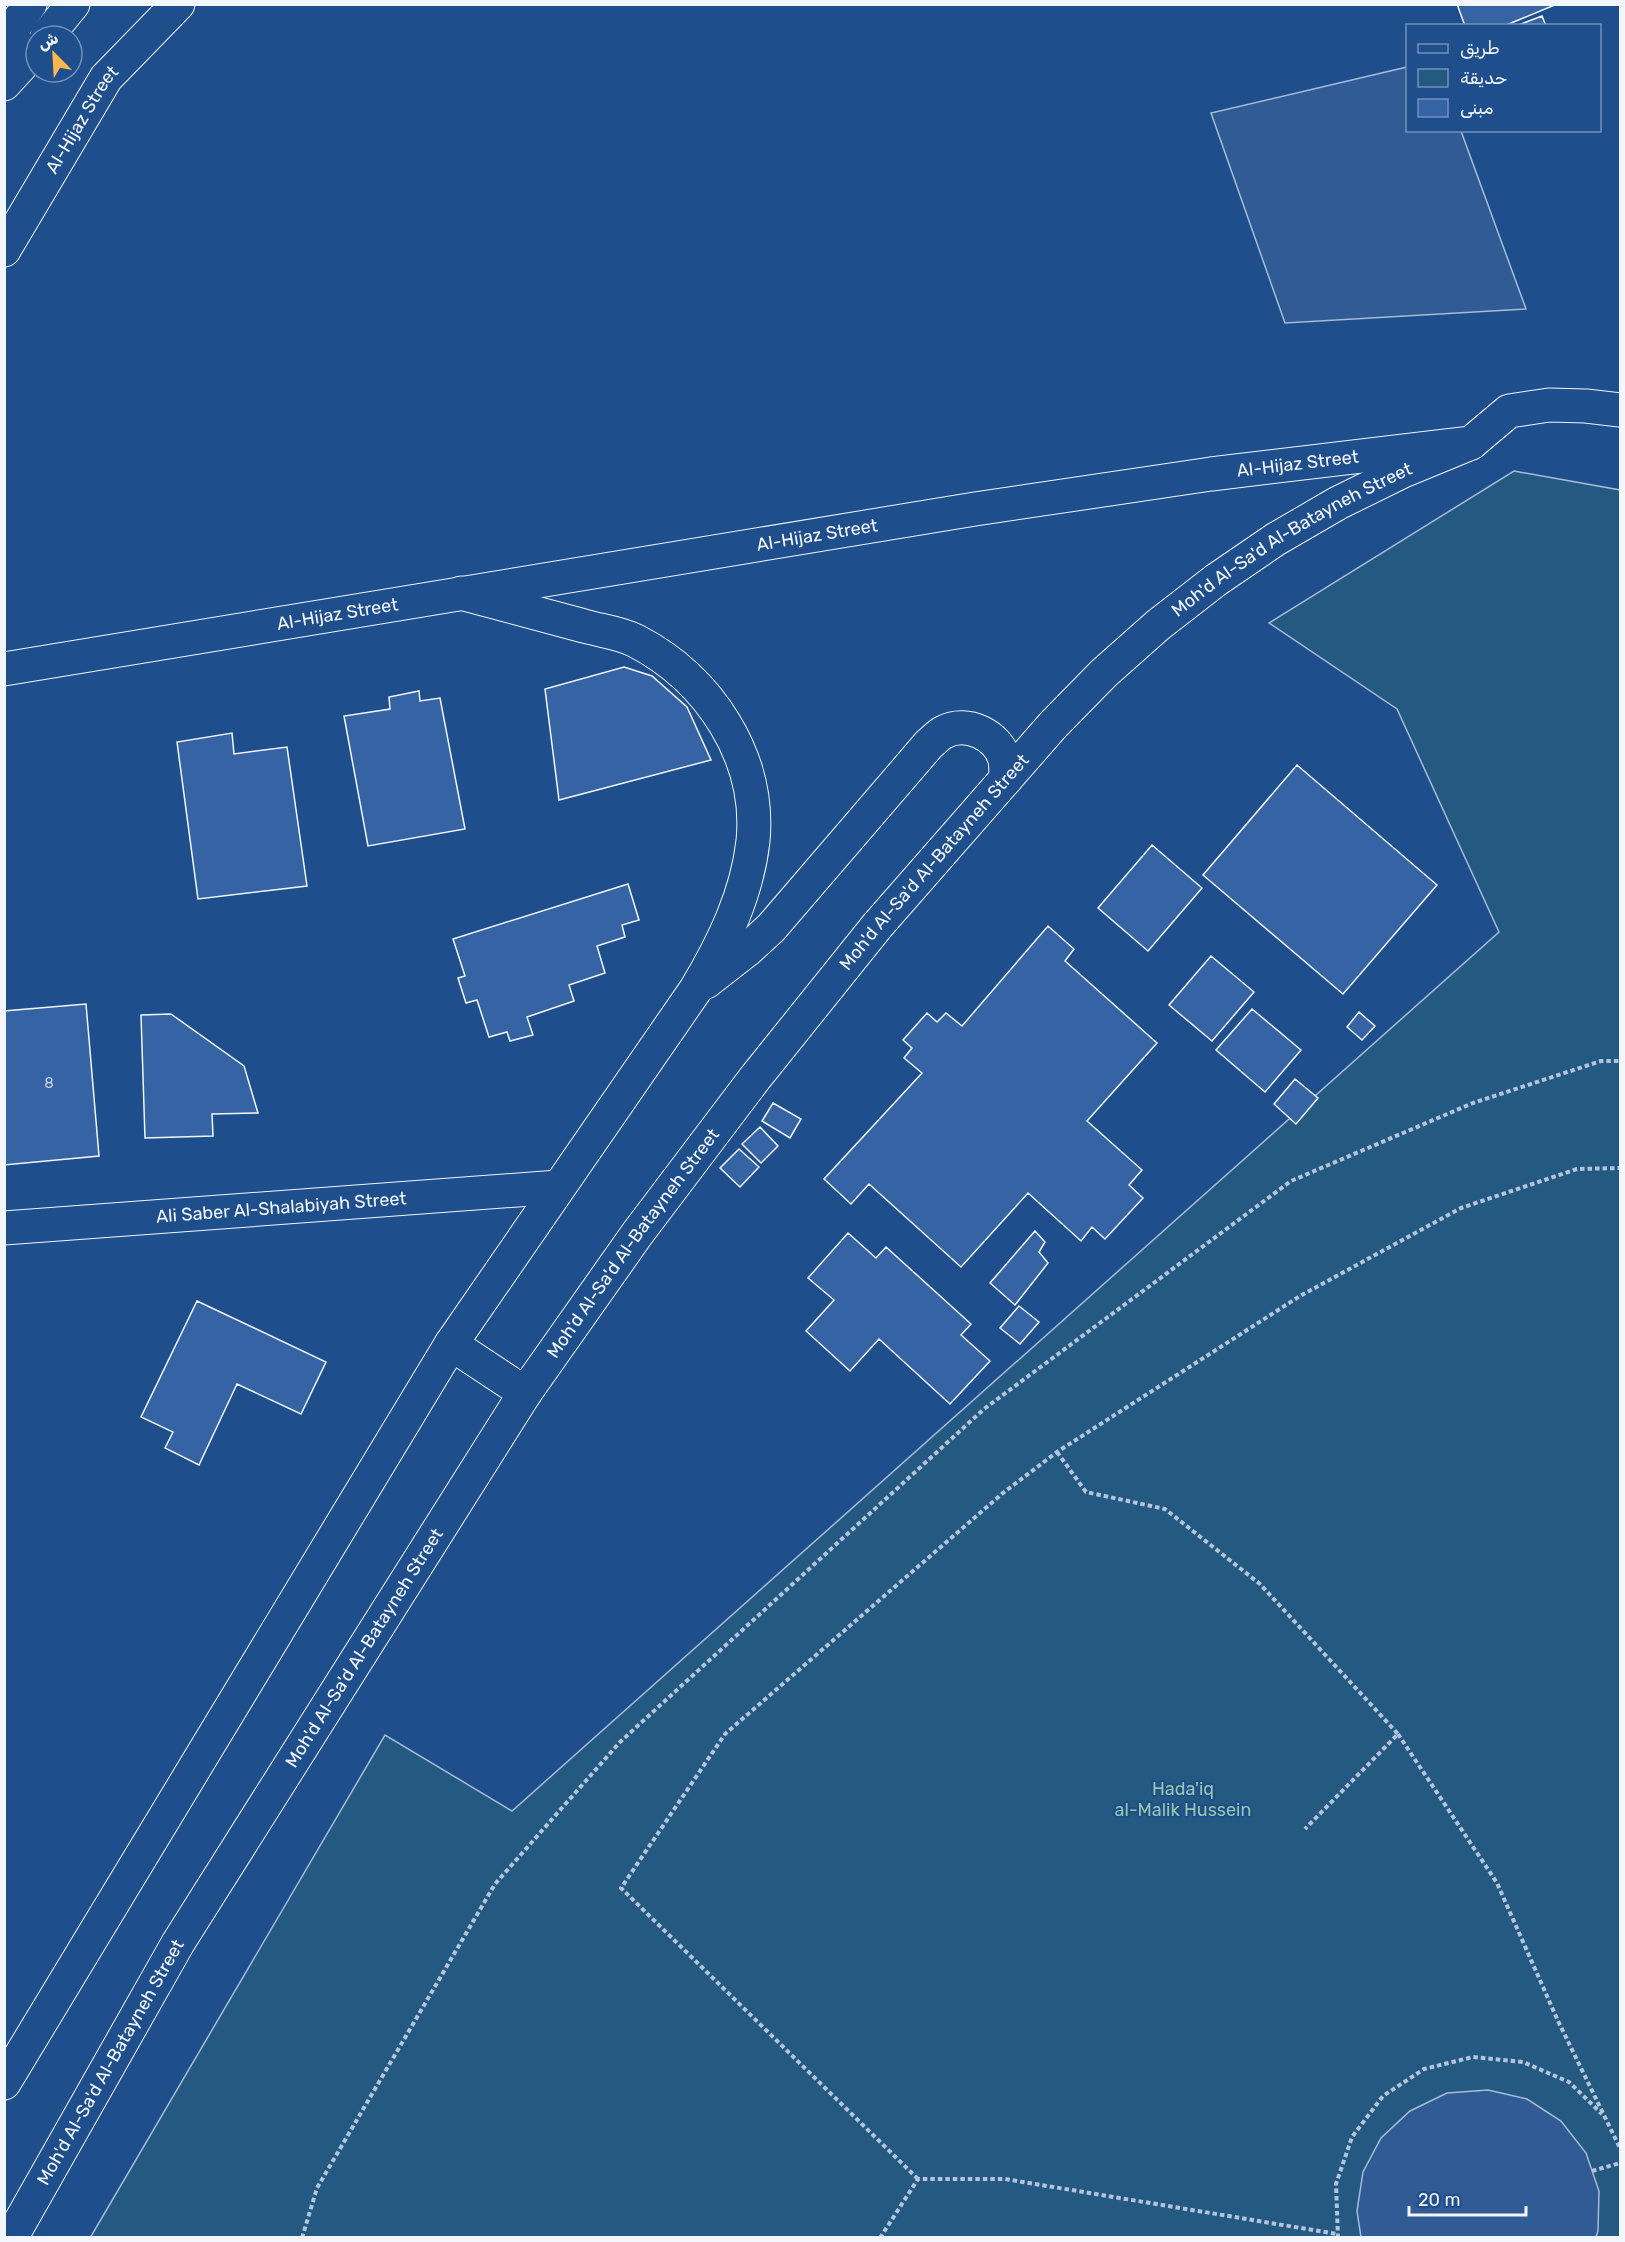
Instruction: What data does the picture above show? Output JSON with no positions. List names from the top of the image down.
{
  "streets": {
    "street": ["Al-Hijaz Street", "Moh'd Al-Sa'd Al-Batayneh Street", "Ali Saber Al-Shalabiyah Street"]
  },
  "crossings": [
    ["Al-Hijaz Street", "Moh'd Al-Sa'd Al-Batayneh Street"]
  ],
  "parks": ["Hada'iq al-Malik Hussein"],
  "house_numbers": ["8"],
  "legend": ["طريق", "حديقة", "مبنى"],
  "scale_bar": "20 m",
  "north": "top left"
}
